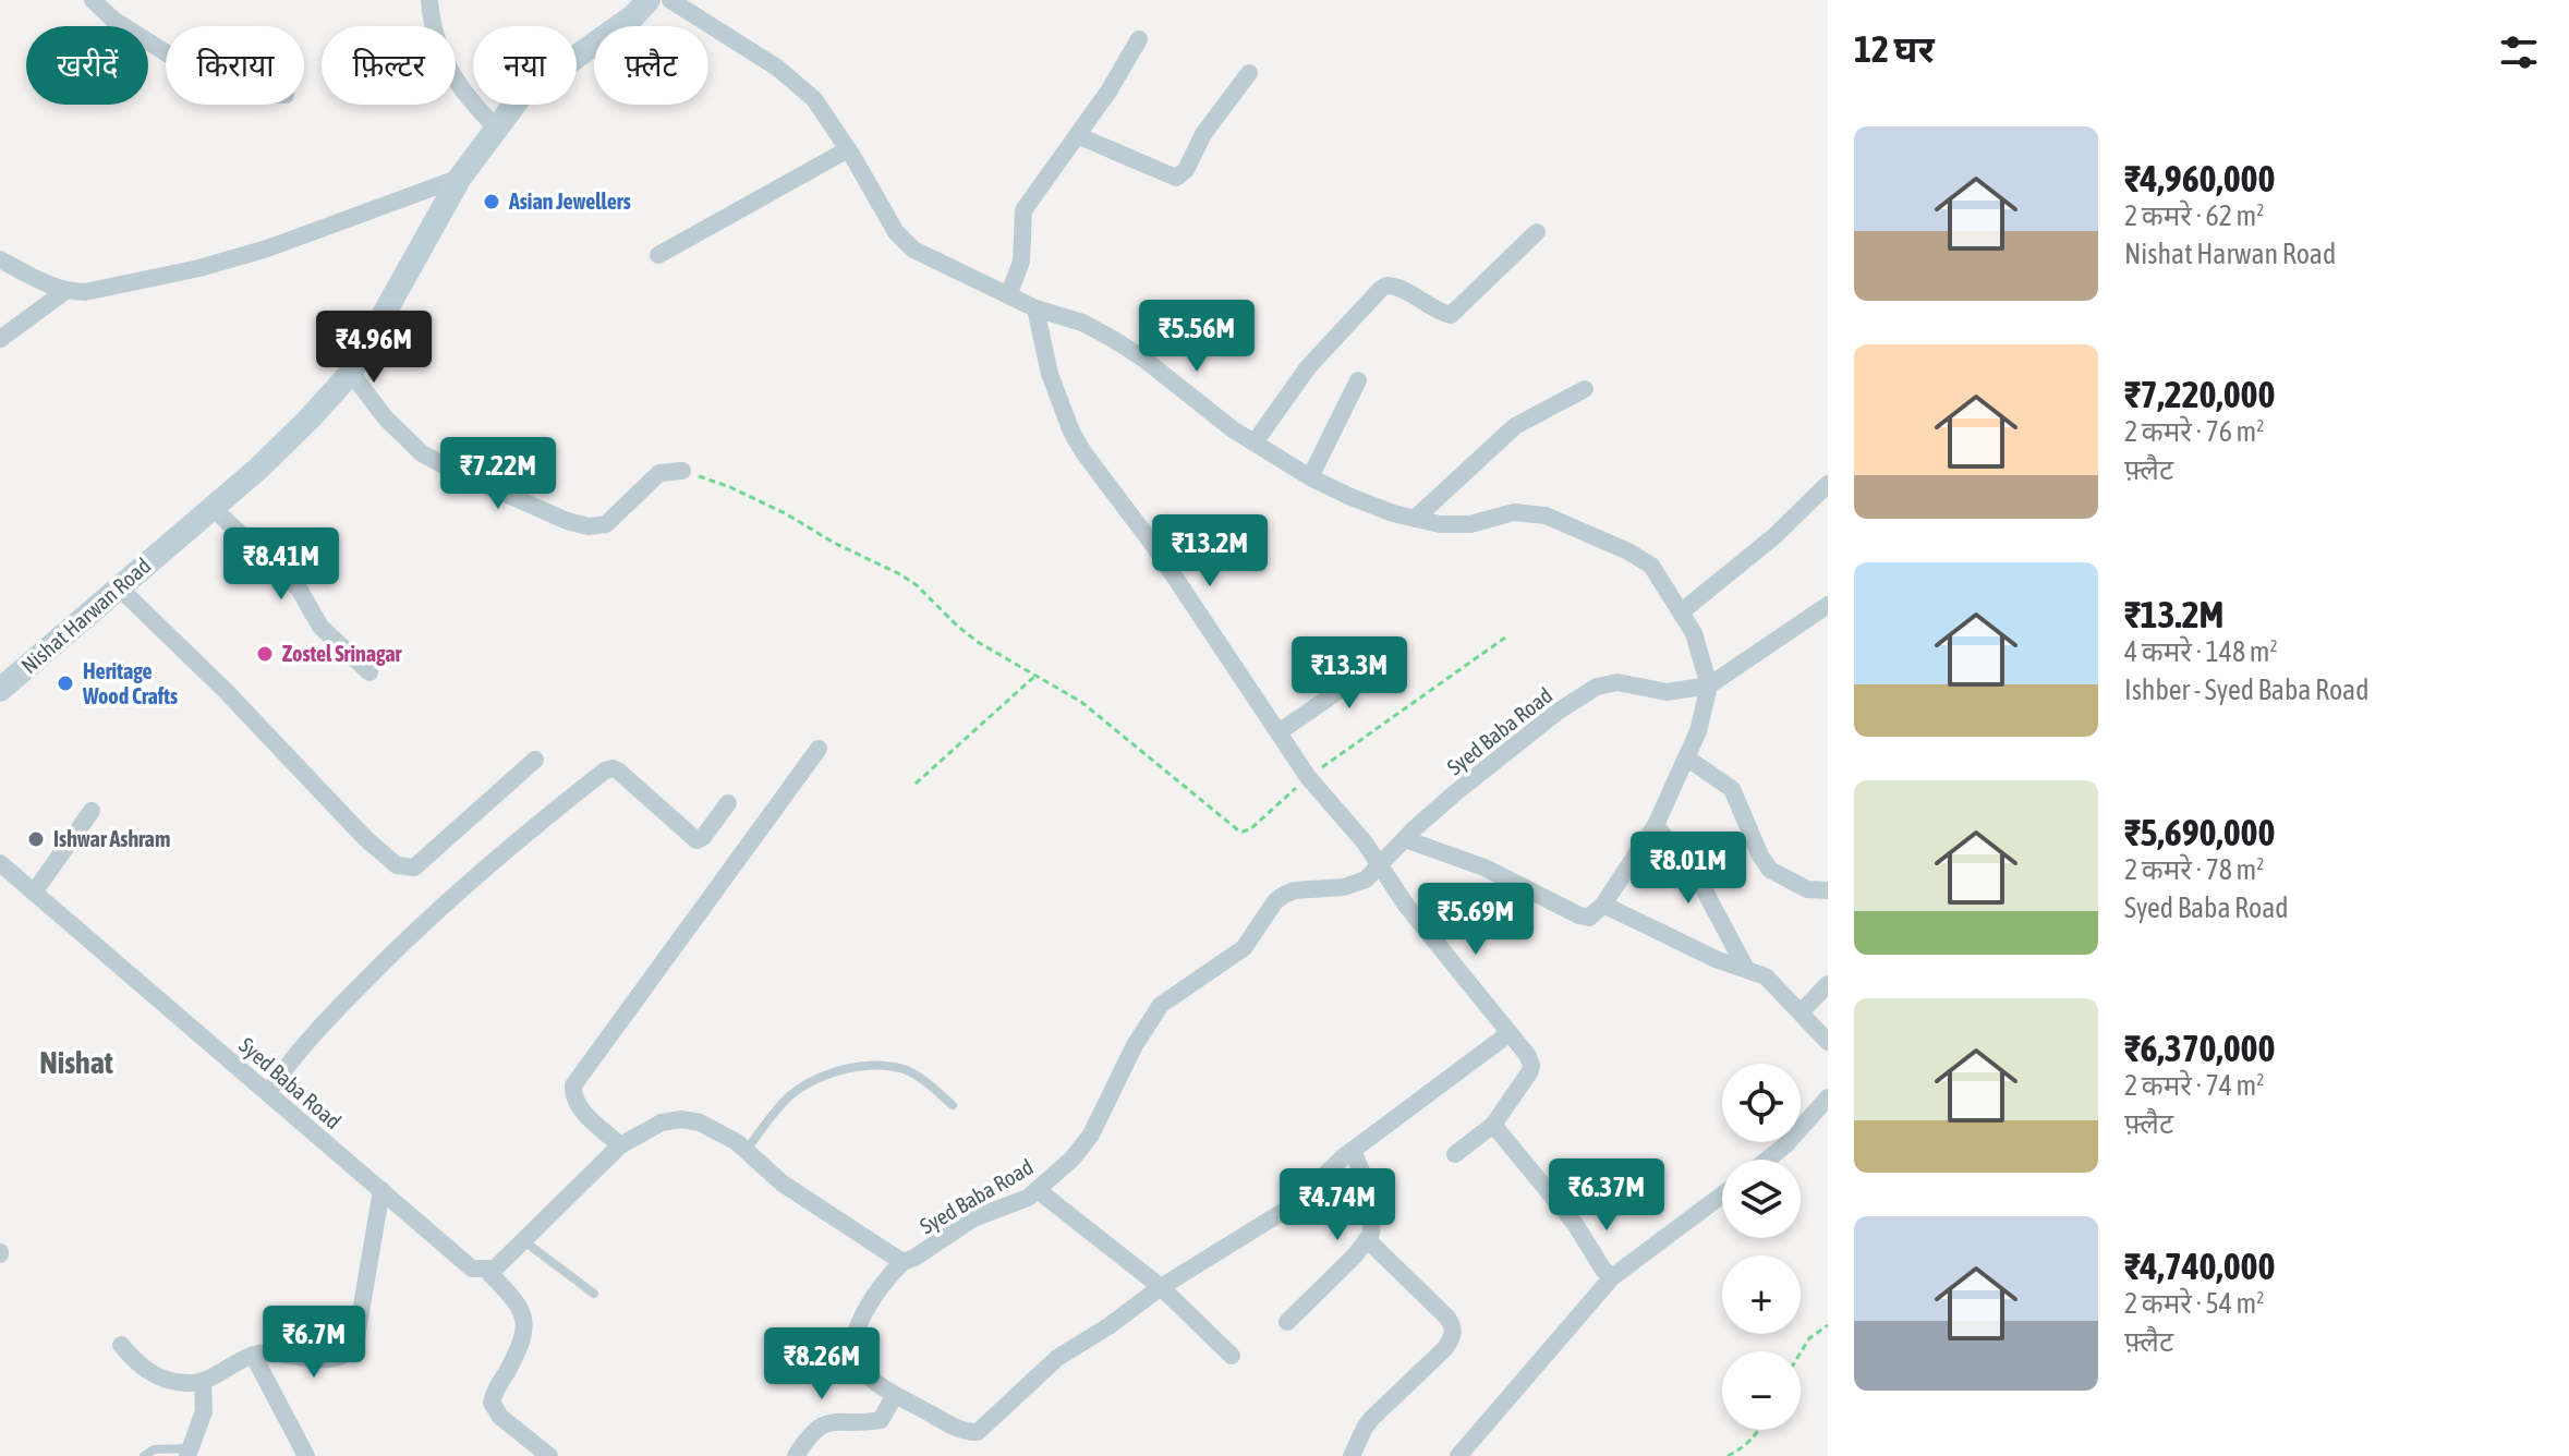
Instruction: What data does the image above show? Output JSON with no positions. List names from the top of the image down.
{
  "streets": {
    "main road": ["Nishat Harwan Road"],
    "street": ["Syed Baba Road"]
  },
  "districts": ["Nishat"],
  "places": [
    "Asian Jewellers",
    "Zostel Srinagar",
    "Heritage Wood Crafts",
    "Ishwar Ashram"
  ],
  "page": {
    "heading": "12 घर",
    "chip": [
      "खरीदें",
      "किराया",
      "फ़िल्टर",
      "नया",
      "फ़्लैट"
    ],
    "list": [
      {
        "name": "₹4,960,000",
        "note": "2 कमरे · 62 m² · Nishat Harwan Road"
      },
      {
        "name": "₹7,220,000",
        "note": "2 कमरे · 76 m² · फ़्लैट"
      },
      {
        "name": "₹13.2M",
        "note": "4 कमरे · 148 m² · Ishber - Syed Baba Road"
      },
      {
        "name": "₹5,690,000",
        "note": "2 कमरे · 78 m² · Syed Baba Road"
      },
      {
        "name": "₹6,370,000",
        "note": "2 कमरे · 74 m² · फ़्लैट"
      },
      {
        "name": "₹4,740,000",
        "note": "2 कमरे · 54 m² · फ़्लैट"
      }
    ],
    "price": [
      "₹5.56M",
      "₹4.96M",
      "₹7.22M",
      "₹13.2M",
      "₹8.41M",
      "₹13.3M",
      "₹8.01M",
      "₹5.69M",
      "₹6.37M",
      "₹4.74M",
      "₹6.7M",
      "₹8.26M"
    ],
    "map_buttons": ["+", "−"]
  }
}
